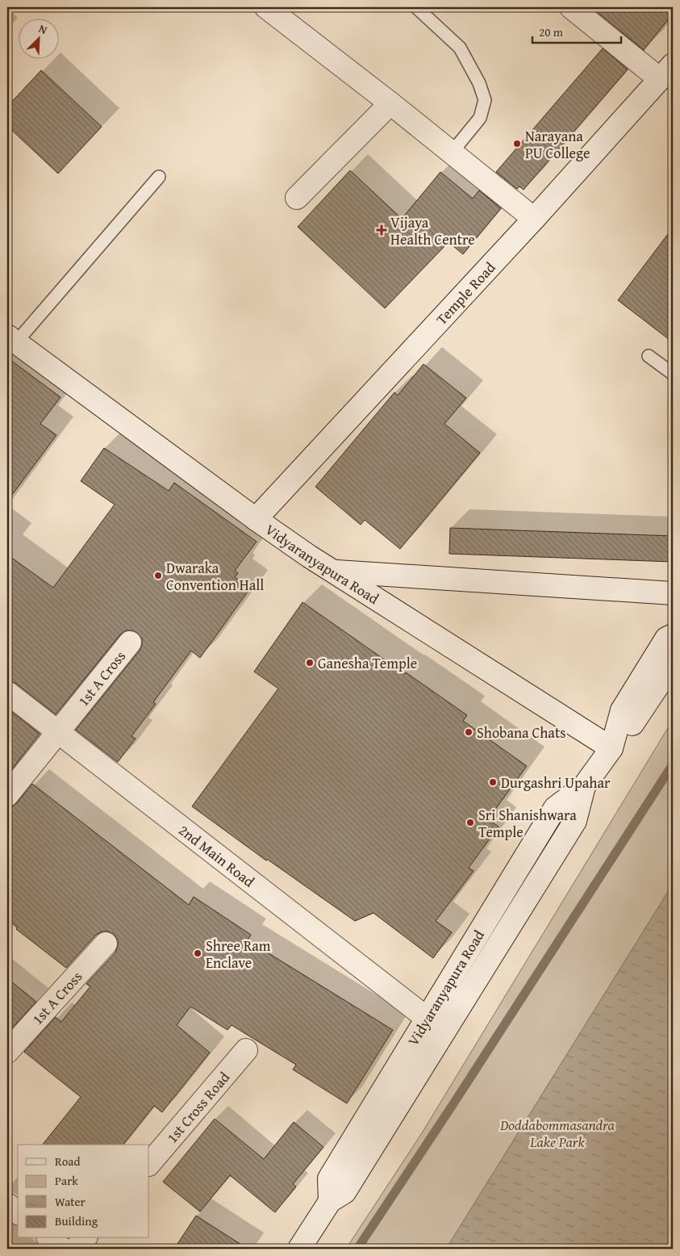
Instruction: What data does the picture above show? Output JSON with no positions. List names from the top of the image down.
{
  "streets": {
    "main road": [
      "Temple Road",
      "Vidyaranyapura Road",
      "1st A Cross",
      "2nd Main Road",
      "1st Cross Road"
    ]
  },
  "crossings": [
    ["Temple Road", "Vidyaranyapura Road"],
    ["Vidyaranyapura Road", "2nd Main Road"],
    ["1st A Cross", "2nd Main Road"]
  ],
  "parks": ["Doddabommasandra Lake Park"],
  "places": {
    "other": [
      "Narayana PU College",
      "Dwaraka Convention Hall",
      "Ganesha Temple",
      "Shobana Chats",
      "Durgashri Upahar",
      "Sri Shanishwara Temple",
      "Shree Ram Enclave"
    ],
    "health": ["Vijaya Health Centre"]
  },
  "legend": [
    "Road",
    "Park",
    "Water",
    "Building"
  ],
  "scale_bar": "20 m",
  "north": "top right"
}
